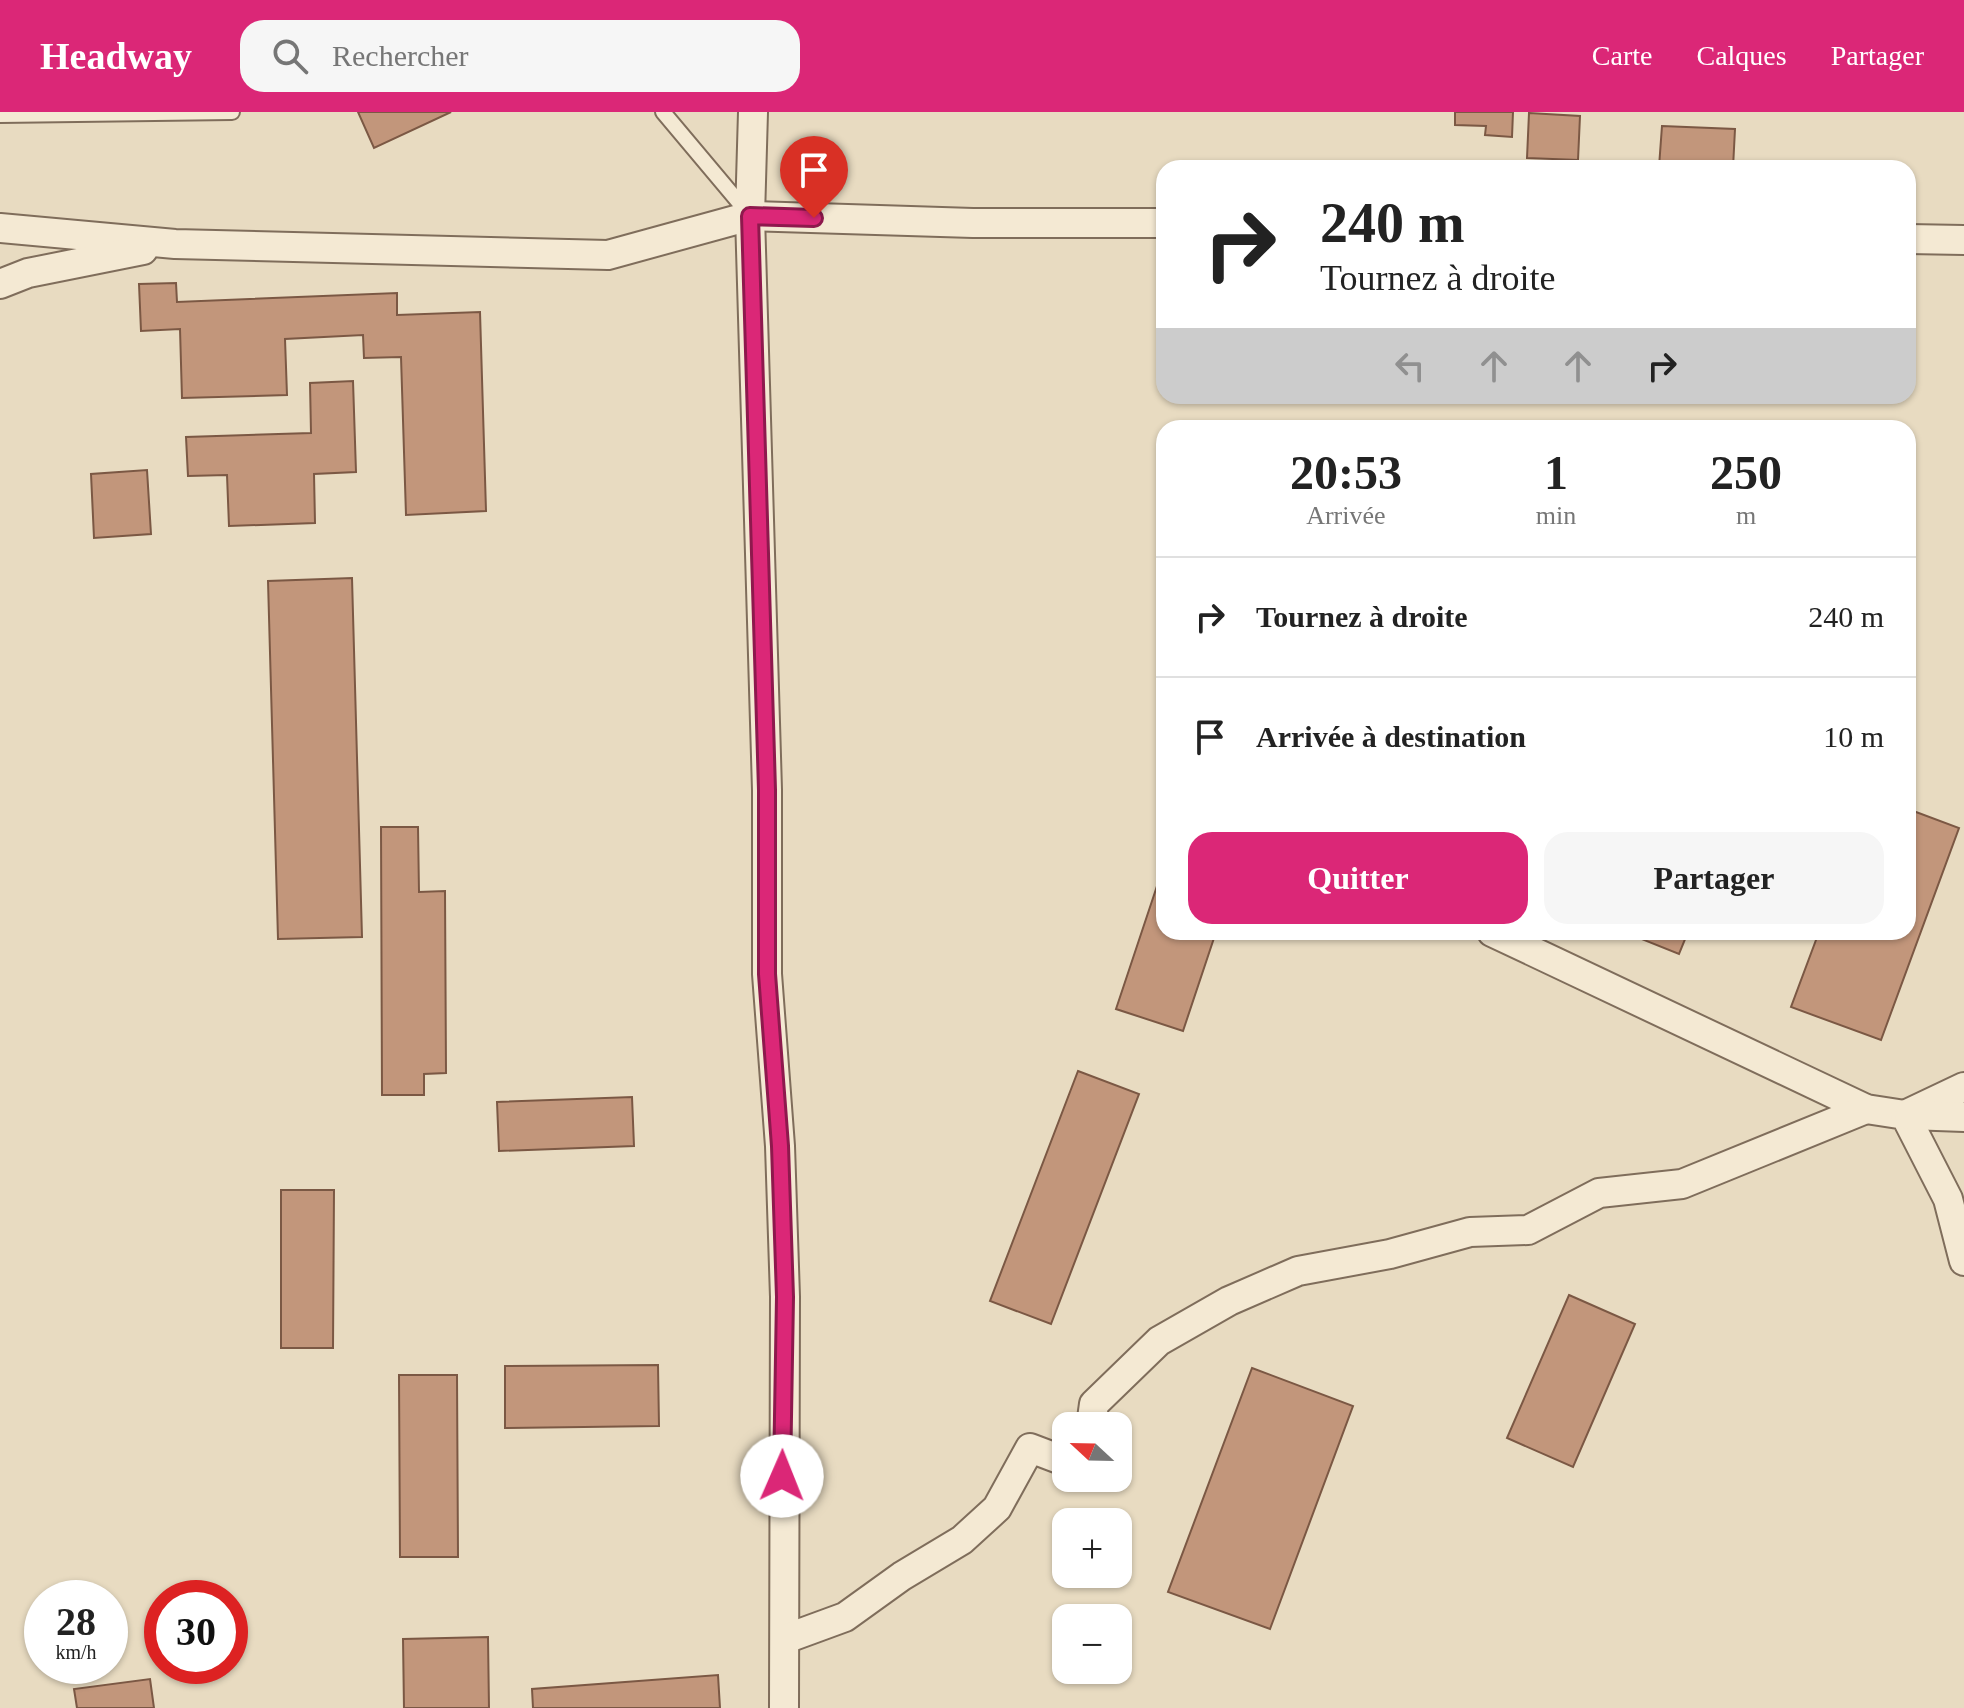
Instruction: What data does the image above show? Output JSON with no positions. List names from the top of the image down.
{
  "north": "left",
  "page": {
    "header": "Headway",
    "search": "Rechercher",
    "nav": ["Carte", "Calques", "Partager"],
    "turn": ["240 m", "Tournez à droite"],
    "eta": [
      "20:53",
      "Arrivée",
      "1",
      "min",
      "250",
      "m"
    ],
    "list": [
      {
        "name": "Tournez à droite",
        "value": "240 m"
      },
      {
        "name": "Arrivée à destination",
        "value": "10 m"
      }
    ],
    "buttons": ["Quitter", "Partager"],
    "map_buttons": ["+", "−"],
    "speed": "28 km/h",
    "limit": "30"
  }
}
